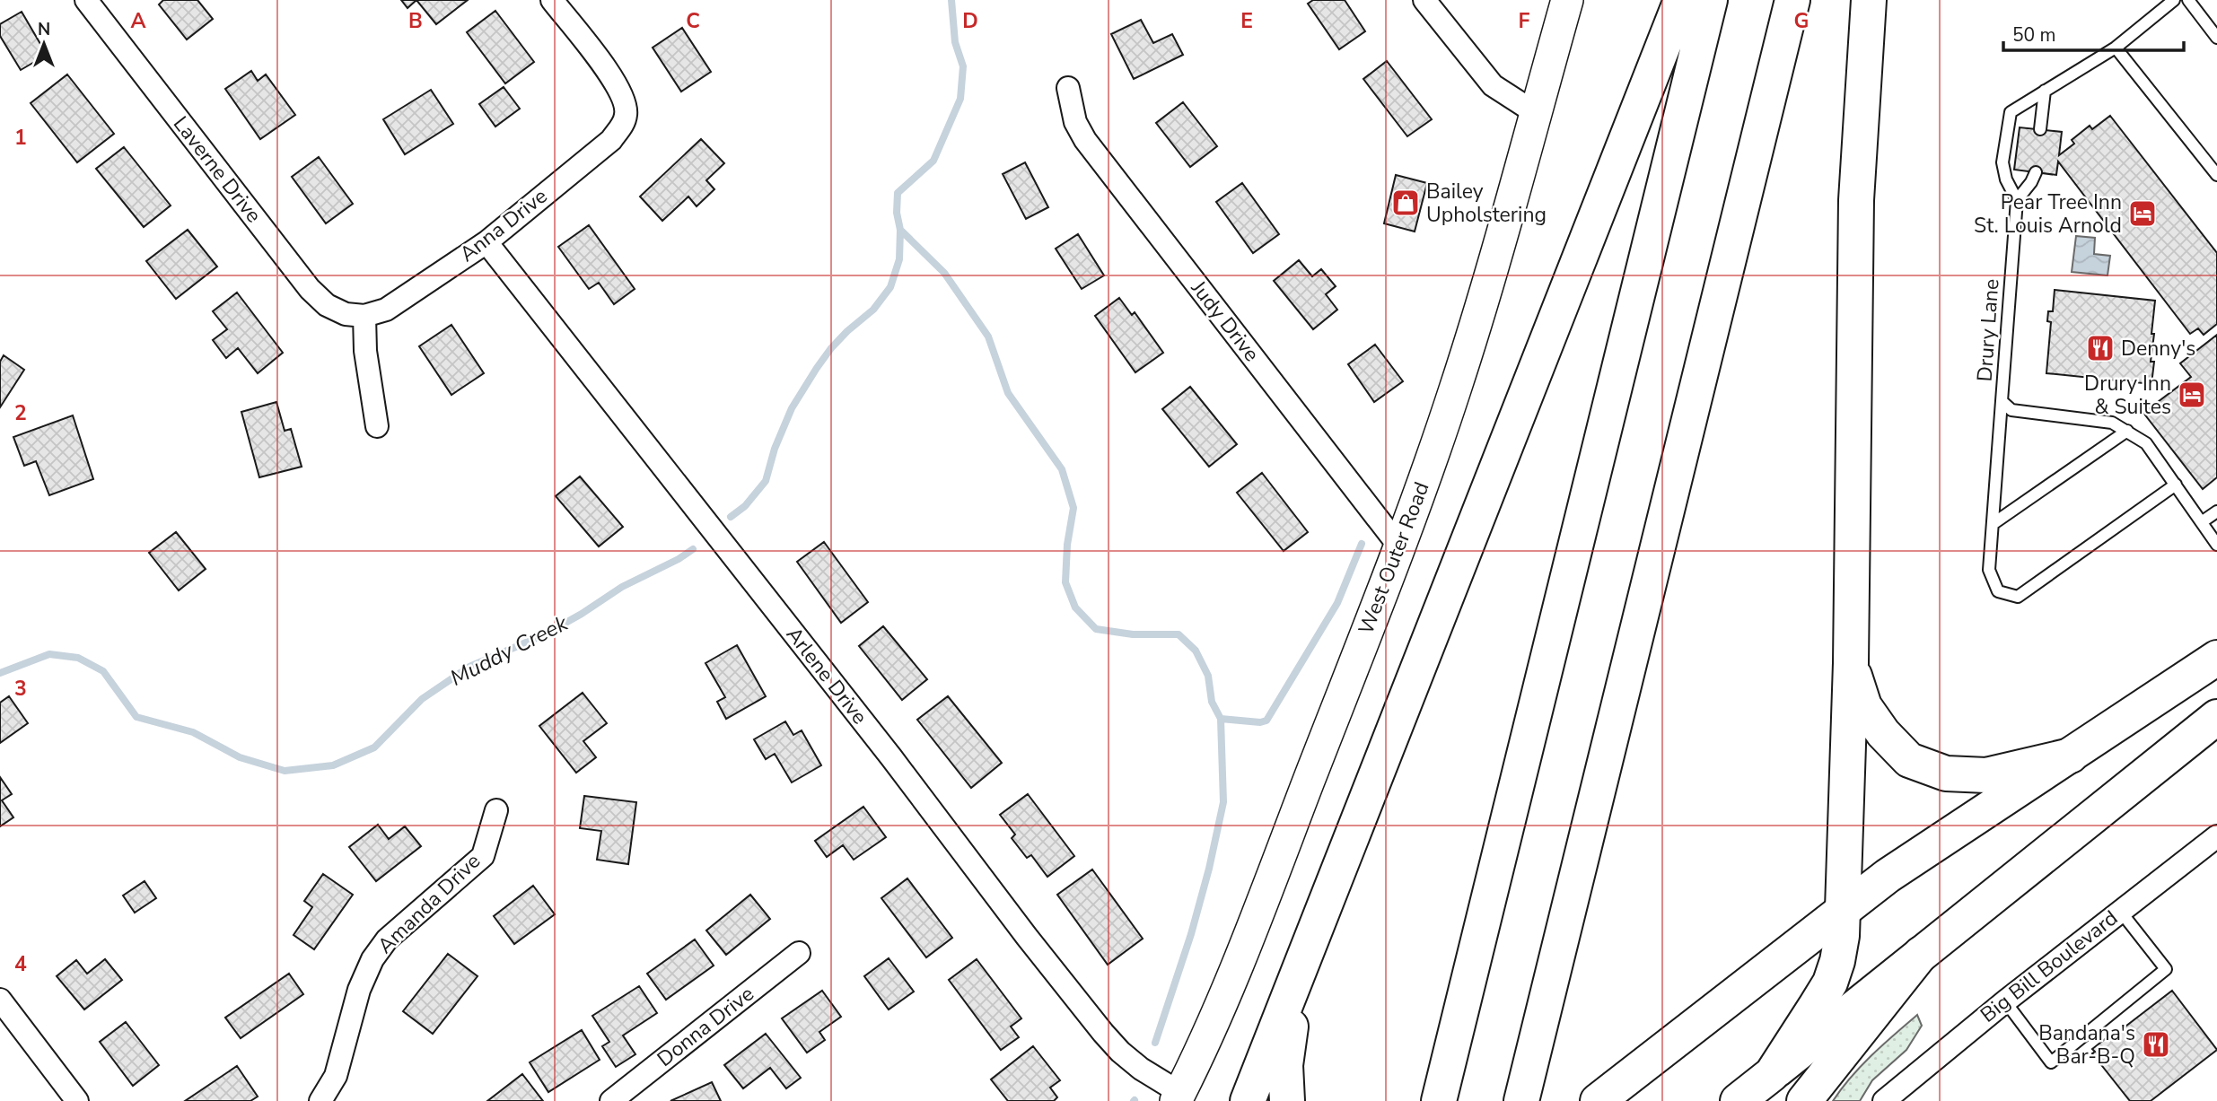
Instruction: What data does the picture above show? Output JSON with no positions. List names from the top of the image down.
{
  "streets": {
    "street": [
      "Laverne Drive",
      "Anna Drive",
      "Judy Drive",
      "West Outer Road",
      "Arlene Drive",
      "Amanda Drive",
      "Big Bill Boulevard",
      "Donna Drive"
    ],
    "lane": ["Drury Lane"]
  },
  "crossings": [
    ["Laverne Drive", "Anna Drive"],
    ["Anna Drive", "Arlene Drive"],
    ["Judy Drive", "West Outer Road"],
    ["West Outer Road", "Arlene Drive"]
  ],
  "water": ["Muddy Creek"],
  "places": {
    "shop": ["Bailey Upholstering"],
    "hotel": ["Pear Tree Inn St. Louis Arnold", "Drury Inn & Suites"],
    "restaurant": ["Denny's", "Bandana's Bar-B-Q"]
  },
  "scale_bar": "50 m",
  "north": "top",
  "grid": {
    "columns": [
      "A",
      "B",
      "C",
      "D",
      "E",
      "F",
      "G"
    ],
    "rows": [
      "1",
      "2",
      "3",
      "4"
    ]
  }
}
